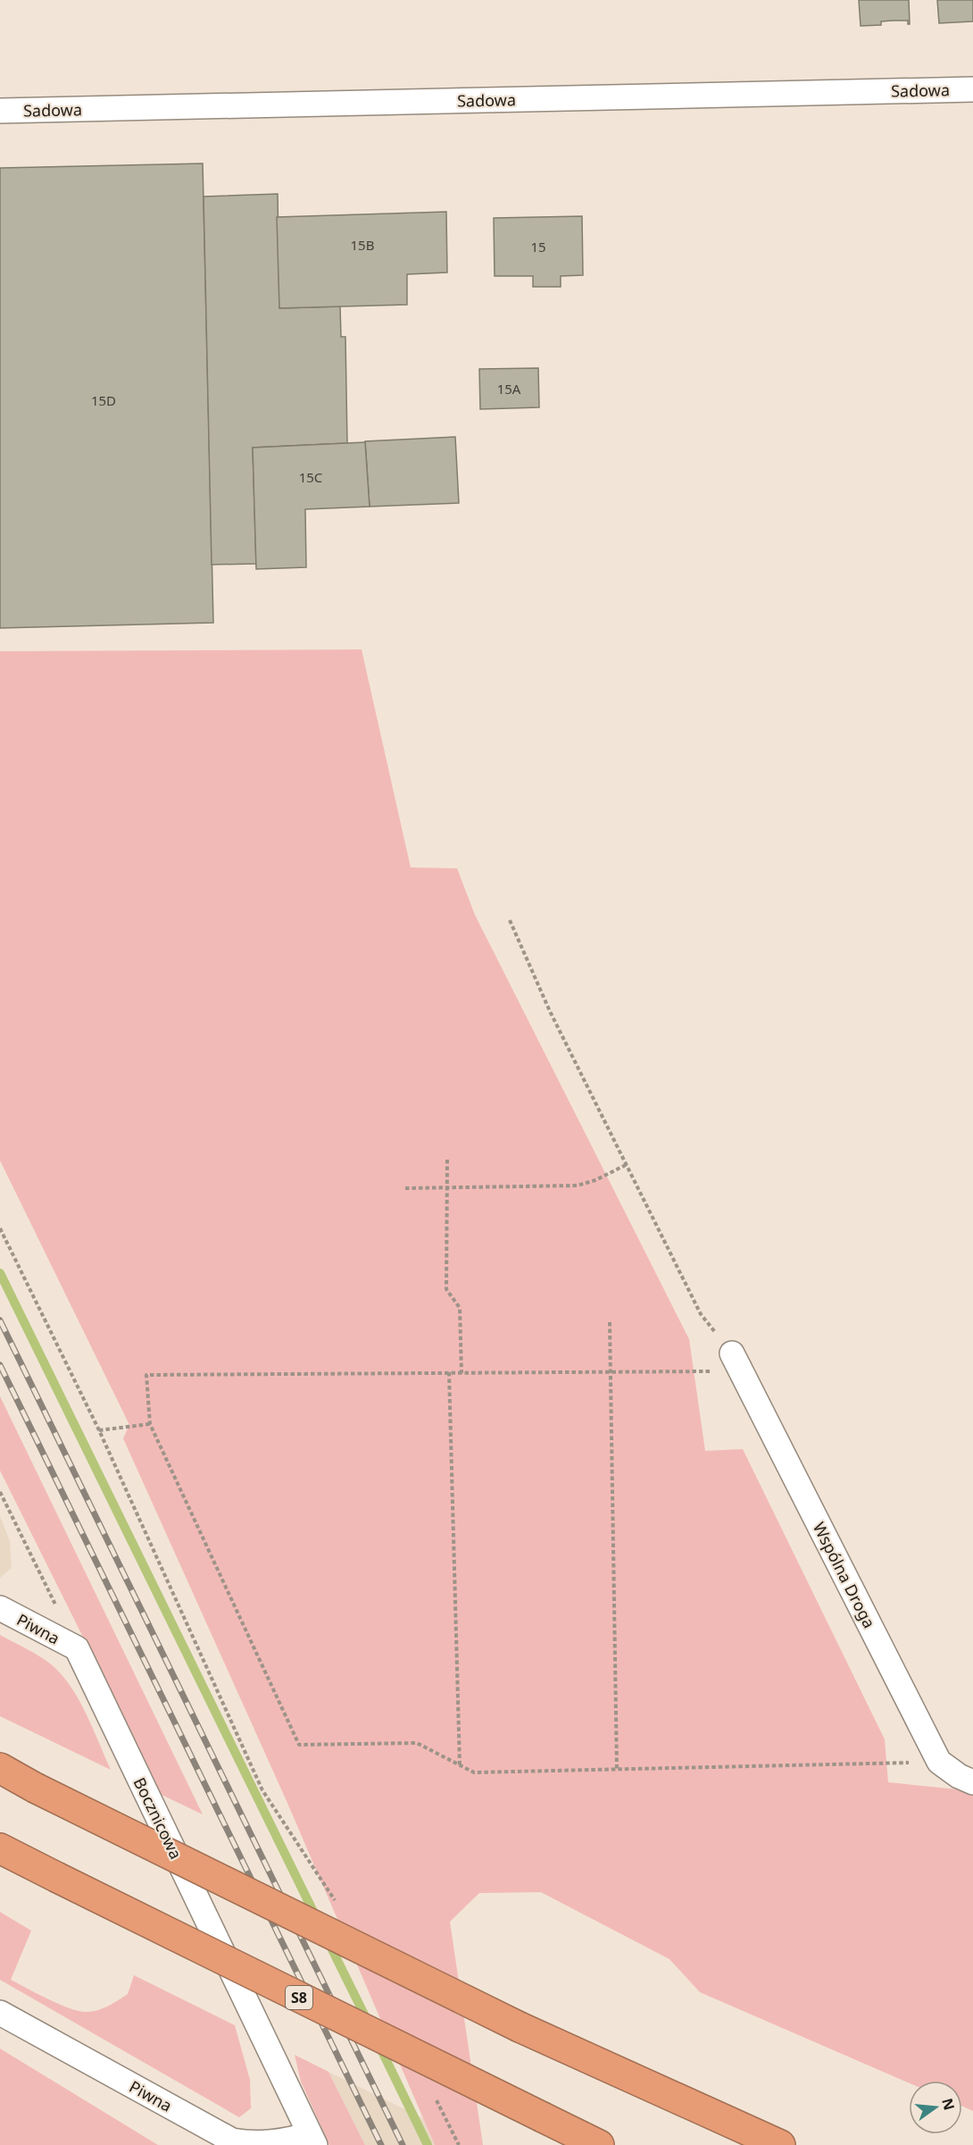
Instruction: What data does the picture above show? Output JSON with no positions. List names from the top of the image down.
{
  "streets": {
    "highway": ["S8"],
    "street": [
      "Sadowa",
      "Wspólna Droga",
      "Piwna",
      "Bocznicowa"
    ]
  },
  "crossings": [
    ["Piwna", "Bocznicowa"]
  ],
  "house_numbers": [
    "15B",
    "15",
    "15A",
    "15D",
    "15C"
  ],
  "north": "right"
}
